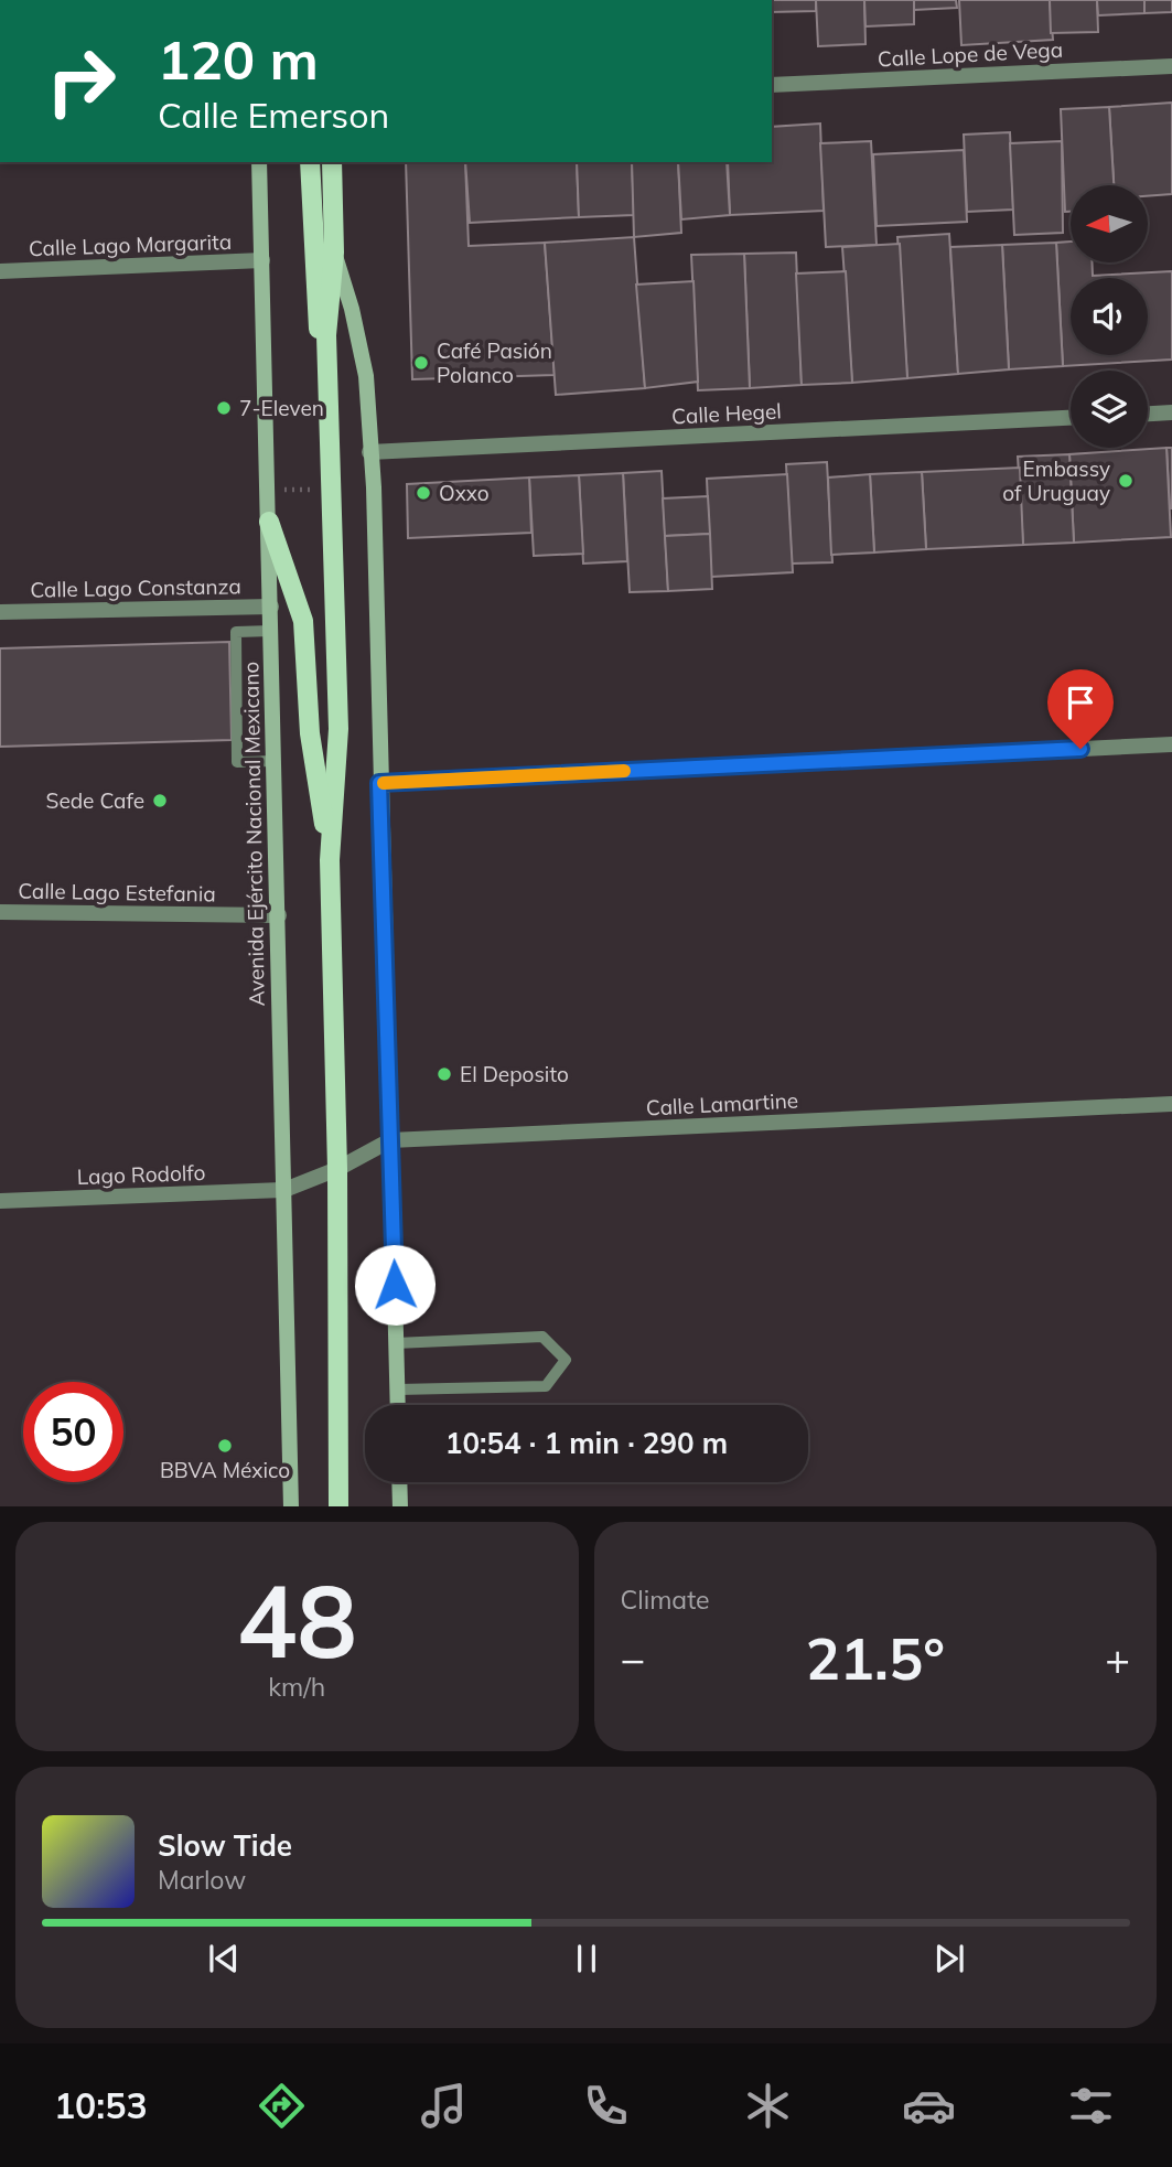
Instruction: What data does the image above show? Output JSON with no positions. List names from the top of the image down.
{
  "streets": {
    "main road": ["Avenida Ejército Nacional Mexicano"],
    "street": [
      "Calle Lope de Vega",
      "Calle Lago Margarita",
      "Calle Hegel",
      "Calle Lago Constanza",
      "Calle Lago Estefania",
      "Calle Lamartine",
      "Lago Rodolfo"
    ]
  },
  "crossings": [
    ["Calle Lago Margarita", "Avenida Ejército Nacional Mexicano"],
    ["Calle Lago Constanza", "Avenida Ejército Nacional Mexicano"],
    ["Avenida Ejército Nacional Mexicano", "Calle Lago Estefania"],
    ["Avenida Ejército Nacional Mexicano", "Calle Lamartine"],
    ["Avenida Ejército Nacional Mexicano", "Lago Rodolfo"],
    ["Calle Lamartine", "Lago Rodolfo"]
  ],
  "places": [
    "Café Pasión Polanco",
    "7-Eleven",
    "Embassy of Uruguay",
    "Oxxo",
    "Sede Cafe",
    "El Deposito",
    "BBVA México"
  ],
  "north": "left",
  "page": {
    "turn": ["120 m", "Calle Emerson"],
    "limit": "50",
    "trip": "10:54 · 1 min · 290 m",
    "tile": [
      ["48", "km/h"],
      "Climate"
    ],
    "heat": ["−", "21.5°", "+"],
    "song": ["Slow Tide", "Marlow"],
    "tabs": "10:53"
  }
}
